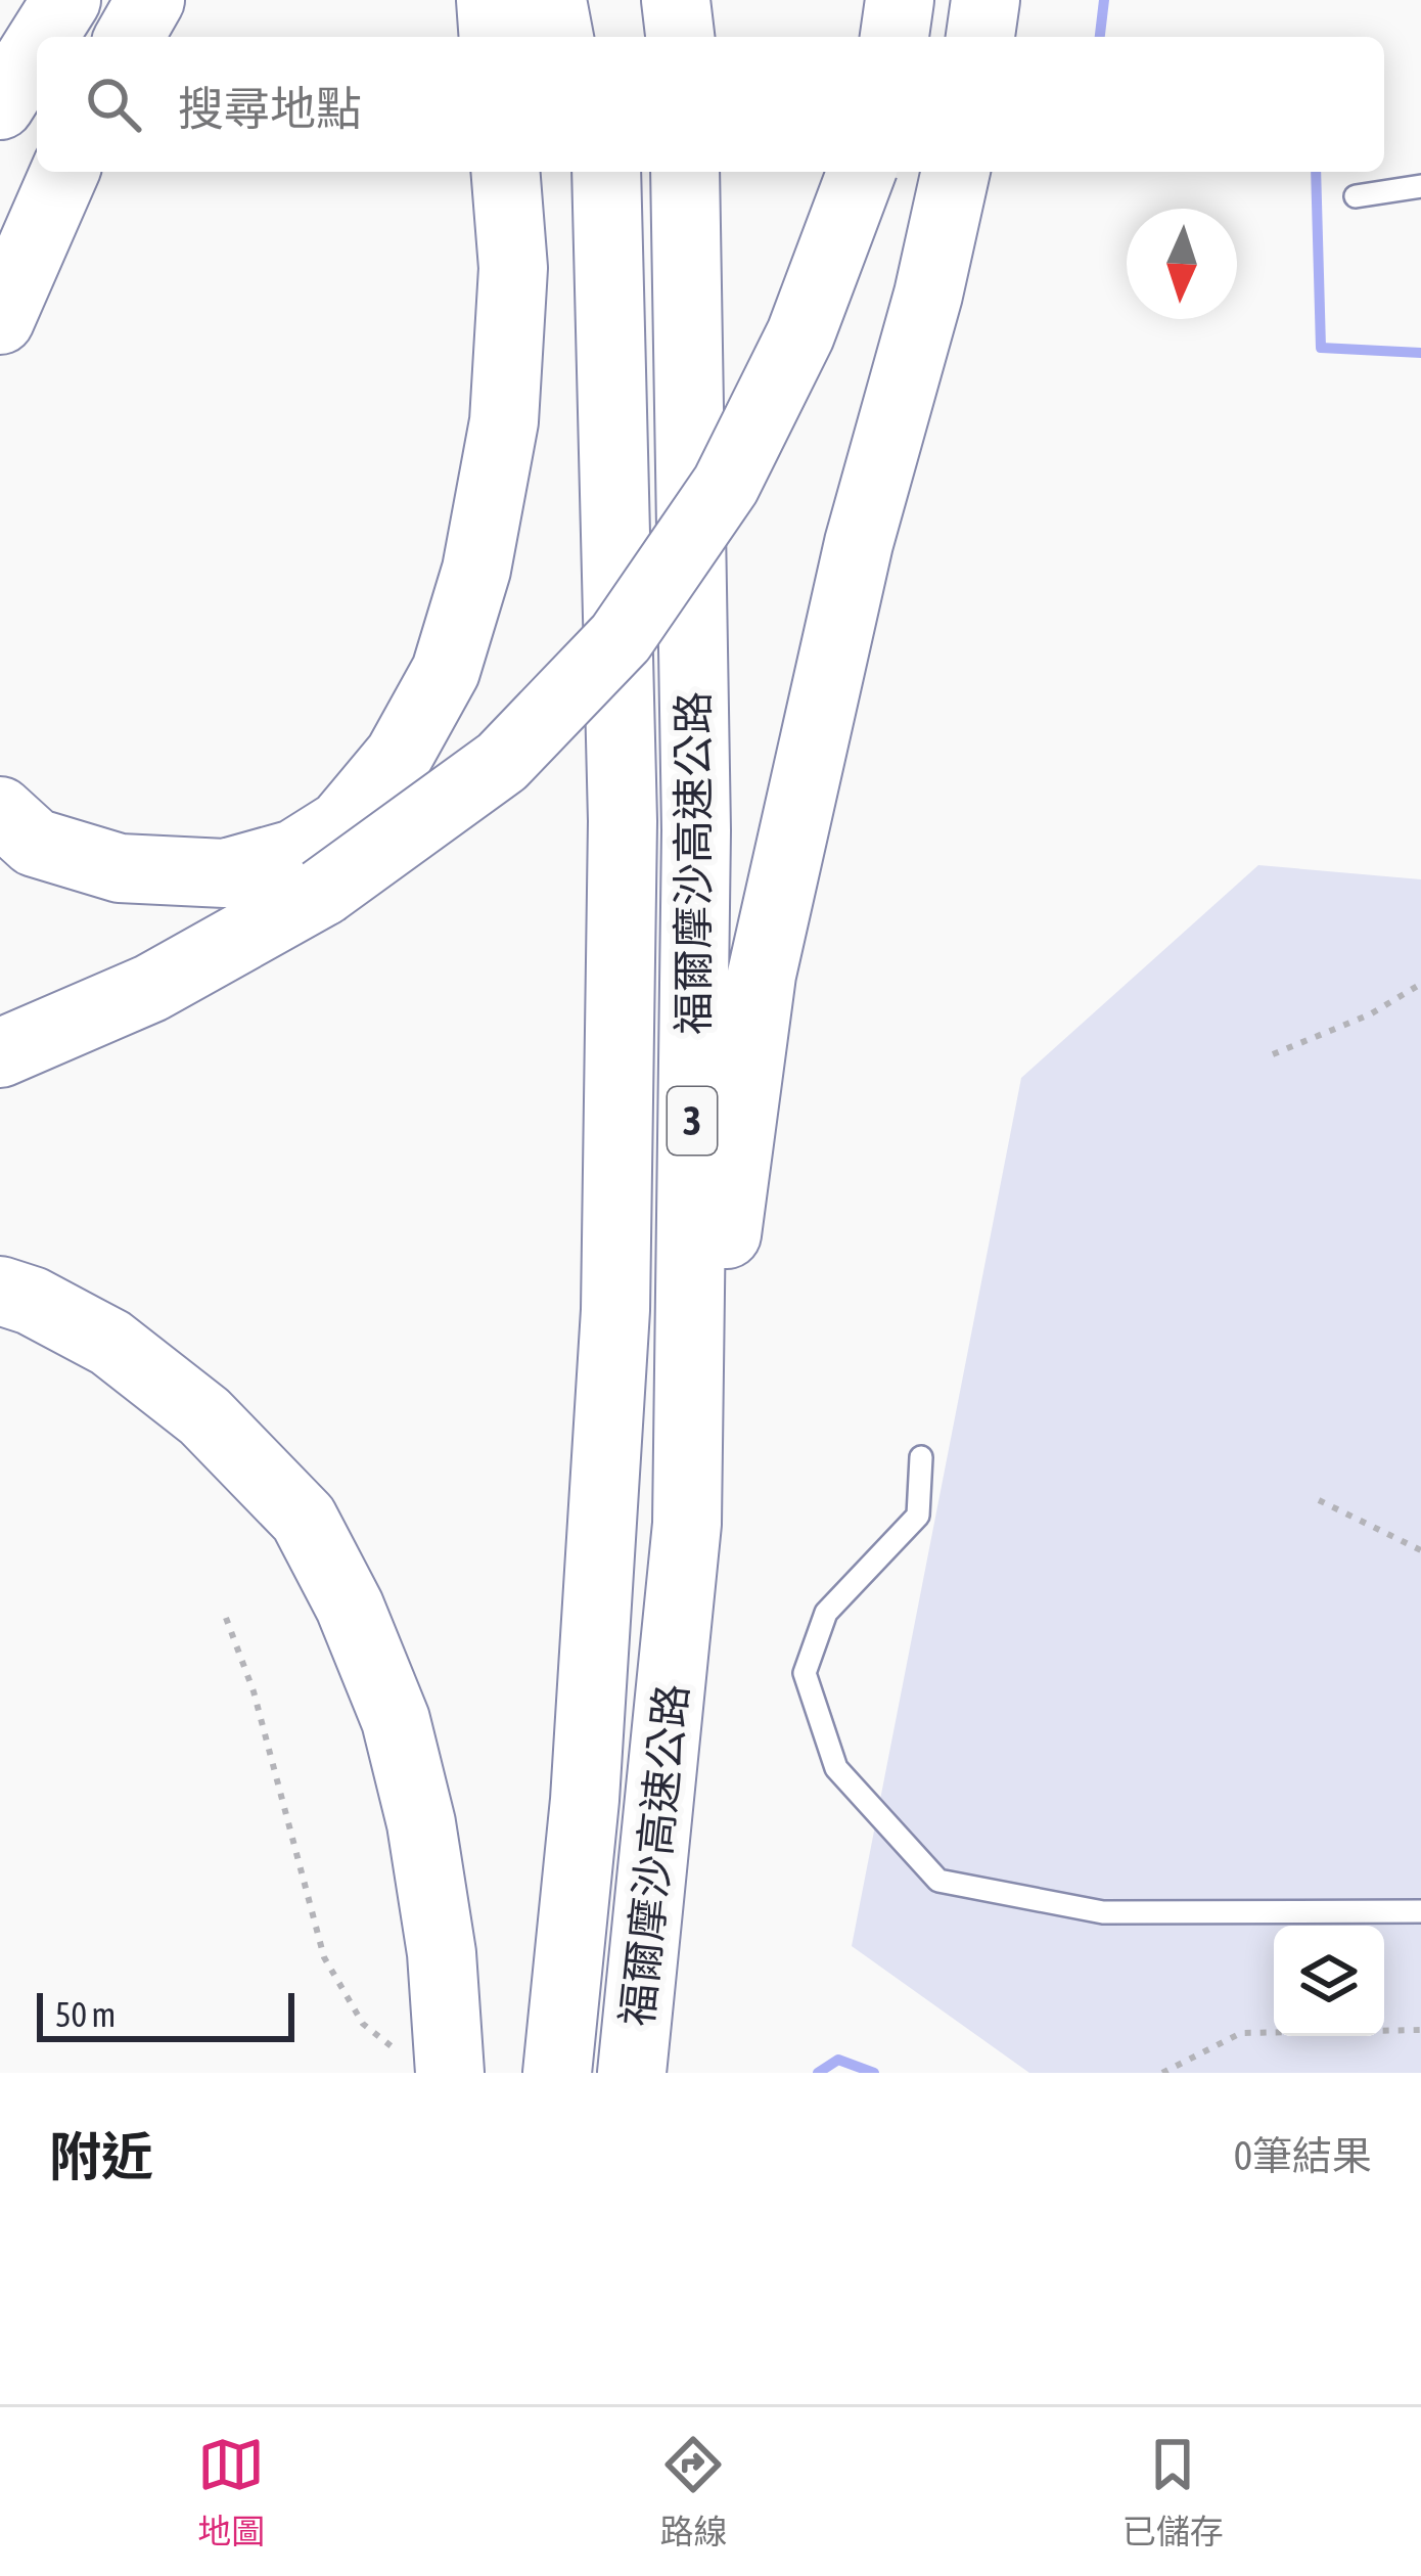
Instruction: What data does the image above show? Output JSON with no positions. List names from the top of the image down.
{
  "streets": {
    "highway": ["福爾摩沙高速公路", "3"]
  },
  "scale_bar": "50 m",
  "north": "bottom",
  "page": {
    "search": "搜尋地點",
    "scale": "50 m",
    "heading": ["附近", "0筆結果"],
    "nav": ["地圖", "路線", "已儲存"]
  }
}
